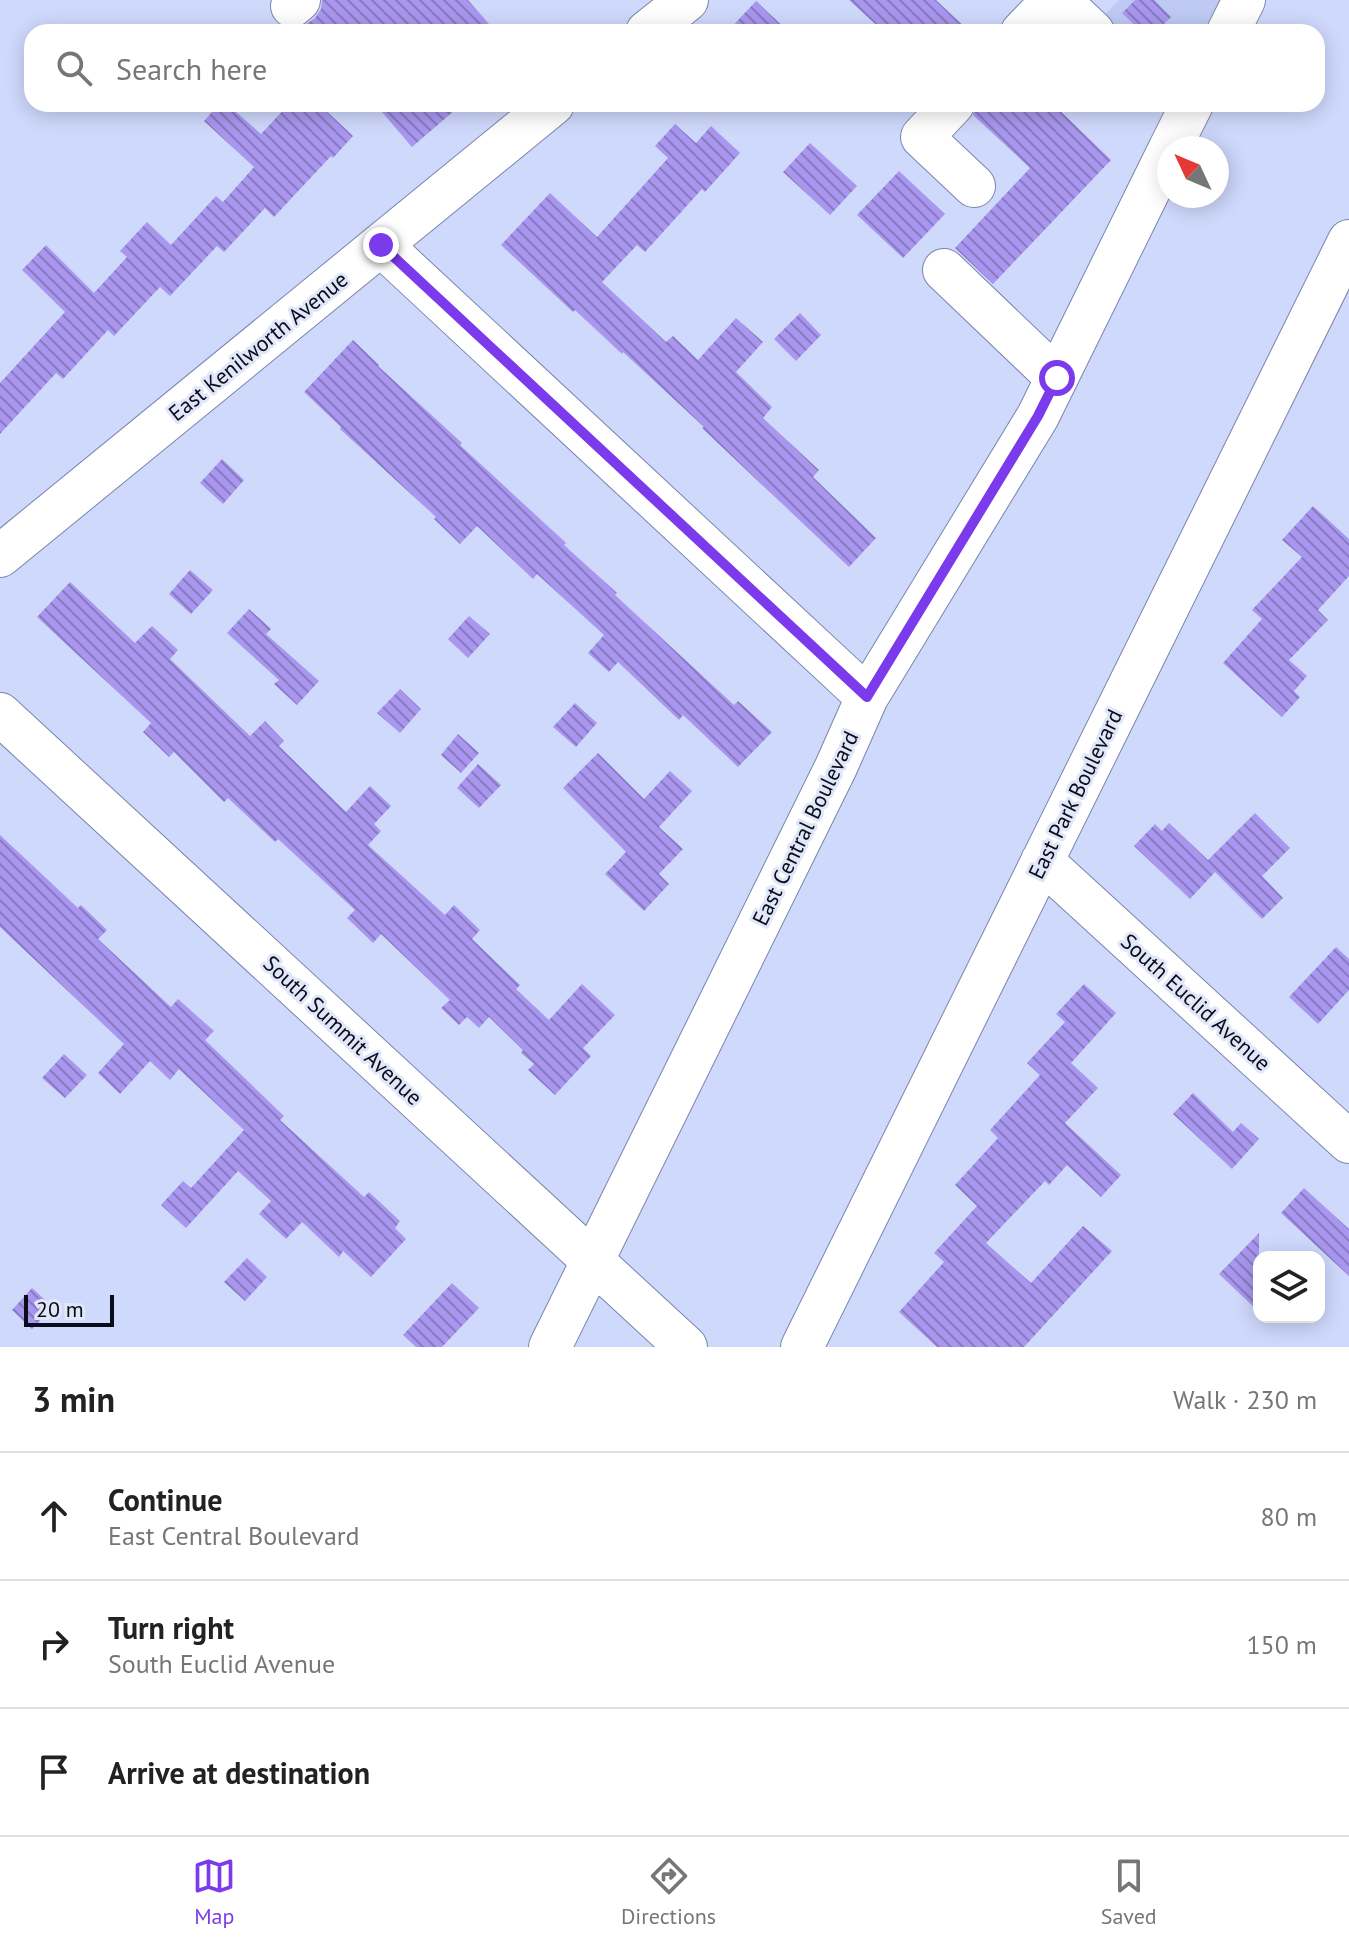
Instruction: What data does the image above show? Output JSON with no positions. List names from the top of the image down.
{
  "streets": {
    "street": [
      "East Kenilworth Avenue",
      "East Park Boulevard",
      "East Central Boulevard",
      "South Euclid Avenue",
      "South Summit Avenue"
    ]
  },
  "crossings": [
    ["East Park Boulevard", "South Euclid Avenue"],
    ["East Central Boulevard", "South Summit Avenue"]
  ],
  "scale_bar": "20 m",
  "north": "top left",
  "page": {
    "search": "Search here",
    "scale": "20 m",
    "heading": ["3 min", "Walk · 230 m"],
    "list": [
      ["Continue", "East Central Boulevard", "80 m"],
      ["Turn right", "South Euclid Avenue", "150 m"],
      "Arrive at destination"
    ],
    "nav": ["Map", "Directions", "Saved"]
  }
}
